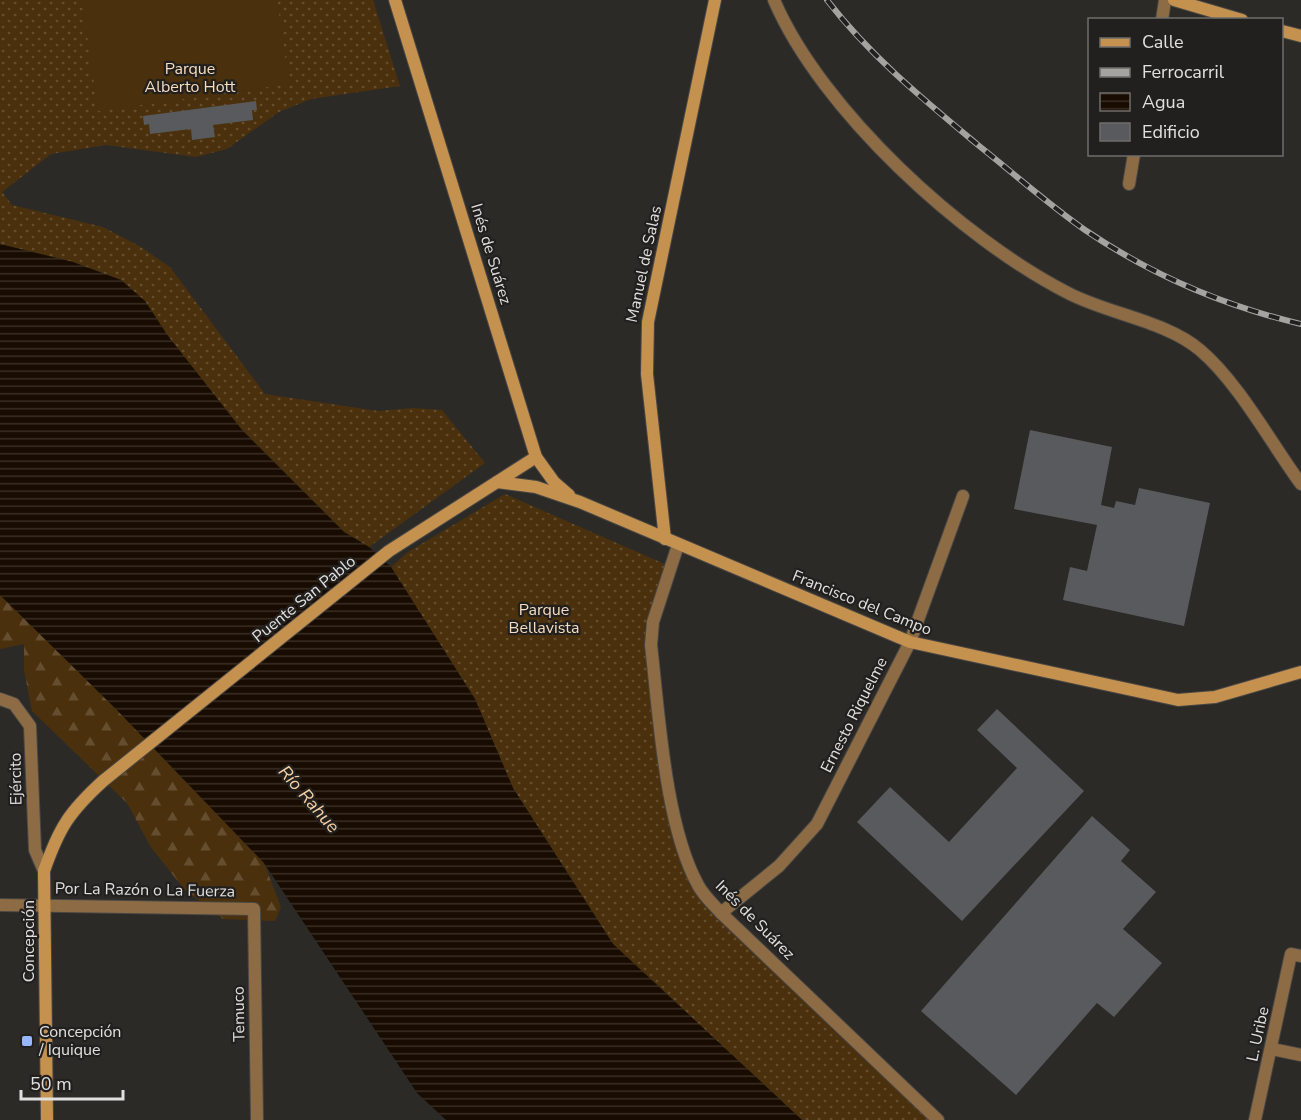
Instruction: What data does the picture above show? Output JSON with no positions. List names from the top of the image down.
{
  "streets": {
    "street": [
      "Inés de Suárez",
      "Manuel de Salas",
      "Puente San Pablo",
      "Francisco del Campo",
      "Ernesto Riquelme",
      "Ejército",
      "Por La Razón o La Fuerza",
      "Concepción",
      "Temuco",
      "L. Uribe"
    ]
  },
  "crossings": [
    ["Inés de Suárez", "Puente San Pablo"],
    ["Inés de Suárez", "Francisco del Campo"],
    ["Inés de Suárez", "Ernesto Riquelme"],
    ["Manuel de Salas", "Francisco del Campo"],
    ["Puente San Pablo", "Francisco del Campo"],
    ["Puente San Pablo", "Concepción"],
    ["Francisco del Campo", "Ernesto Riquelme"],
    ["Ejército", "Concepción"],
    ["Por La Razón o La Fuerza", "Concepción"],
    ["Por La Razón o La Fuerza", "Temuco"]
  ],
  "water": ["Río Rahue"],
  "parks": ["Parque Alberto Hott", "Parque Bellavista"],
  "places": {
    "transit": ["Concepción / Iquique"]
  },
  "legend": [
    "Calle",
    "Ferrocarril",
    "Agua",
    "Edificio"
  ],
  "scale_bar": "50 m"
}
